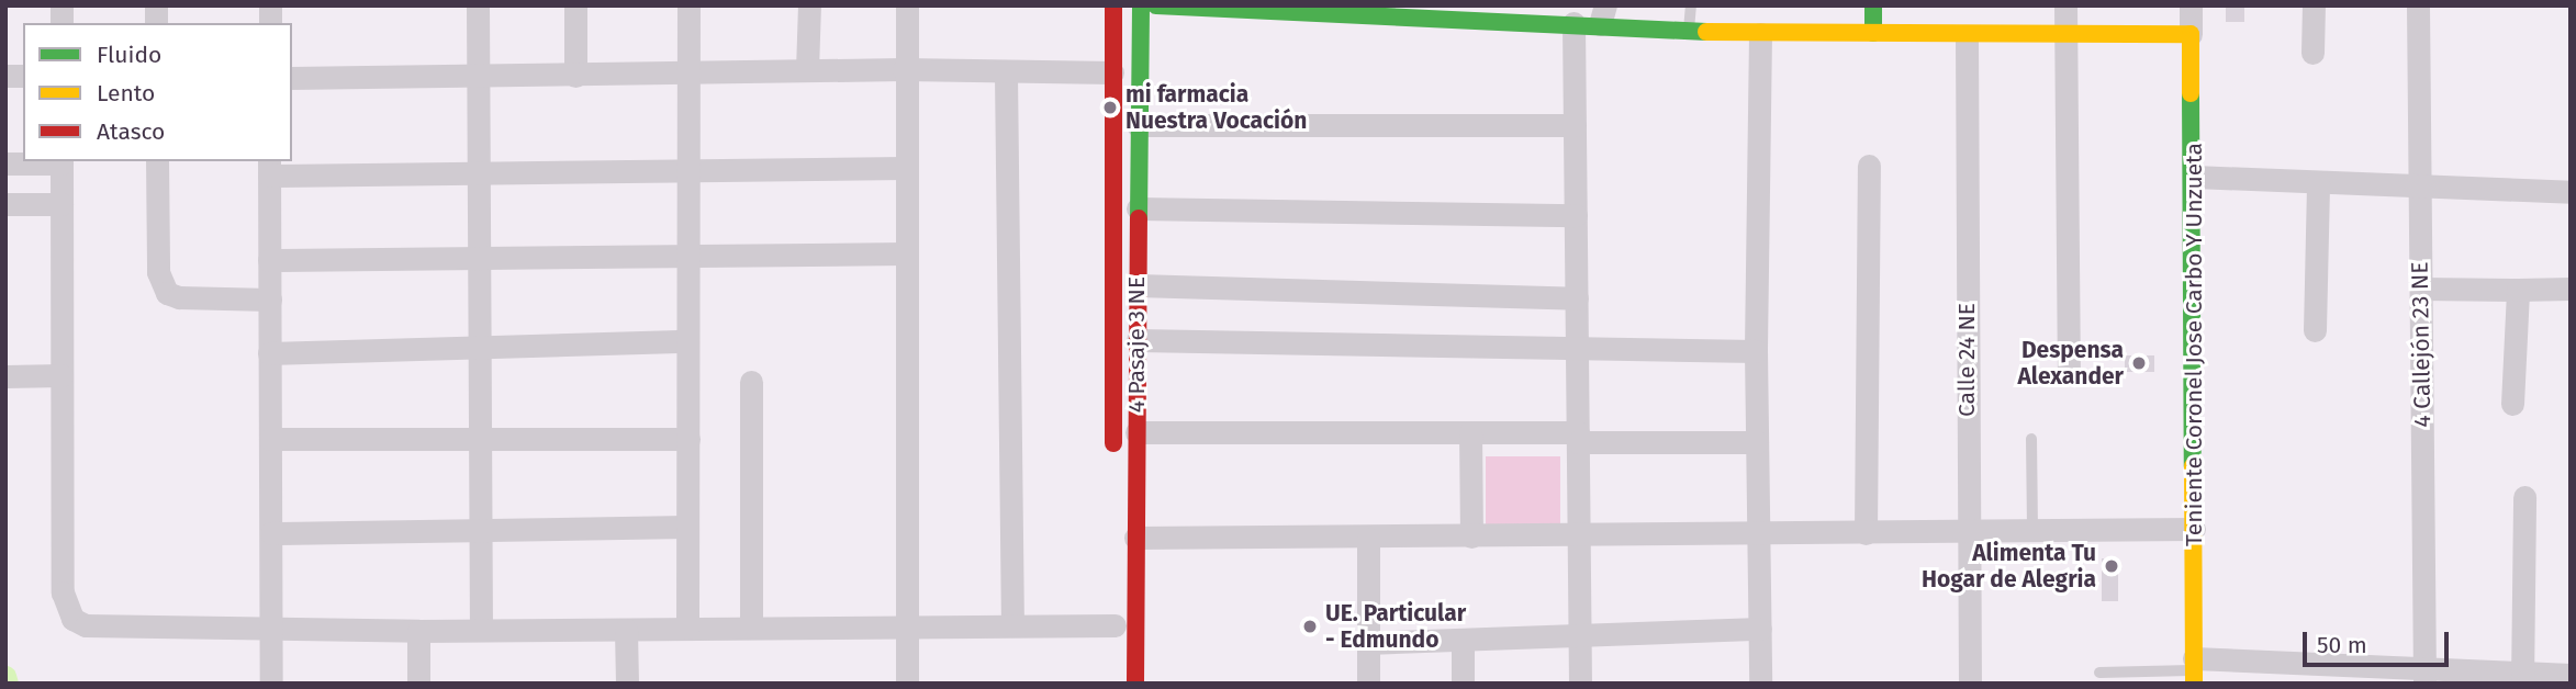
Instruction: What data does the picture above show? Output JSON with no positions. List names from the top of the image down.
{
  "streets": {
    "street": [
      "4 Pasaje 3 NE",
      "Teniente Coronel Jose Carbo Y Unzueta",
      "4 Callejón 23 NE",
      "Calle 24 NE"
    ]
  },
  "places": [
    "mi farmacia Nuestra Vocación",
    "Despensa Alexander",
    "Alimenta Tu Hogar de Alegria",
    "UE. Particular - Edmundo"
  ],
  "legend": ["Fluido", "Lento", "Atasco"],
  "scale_bar": "50 m"
}
